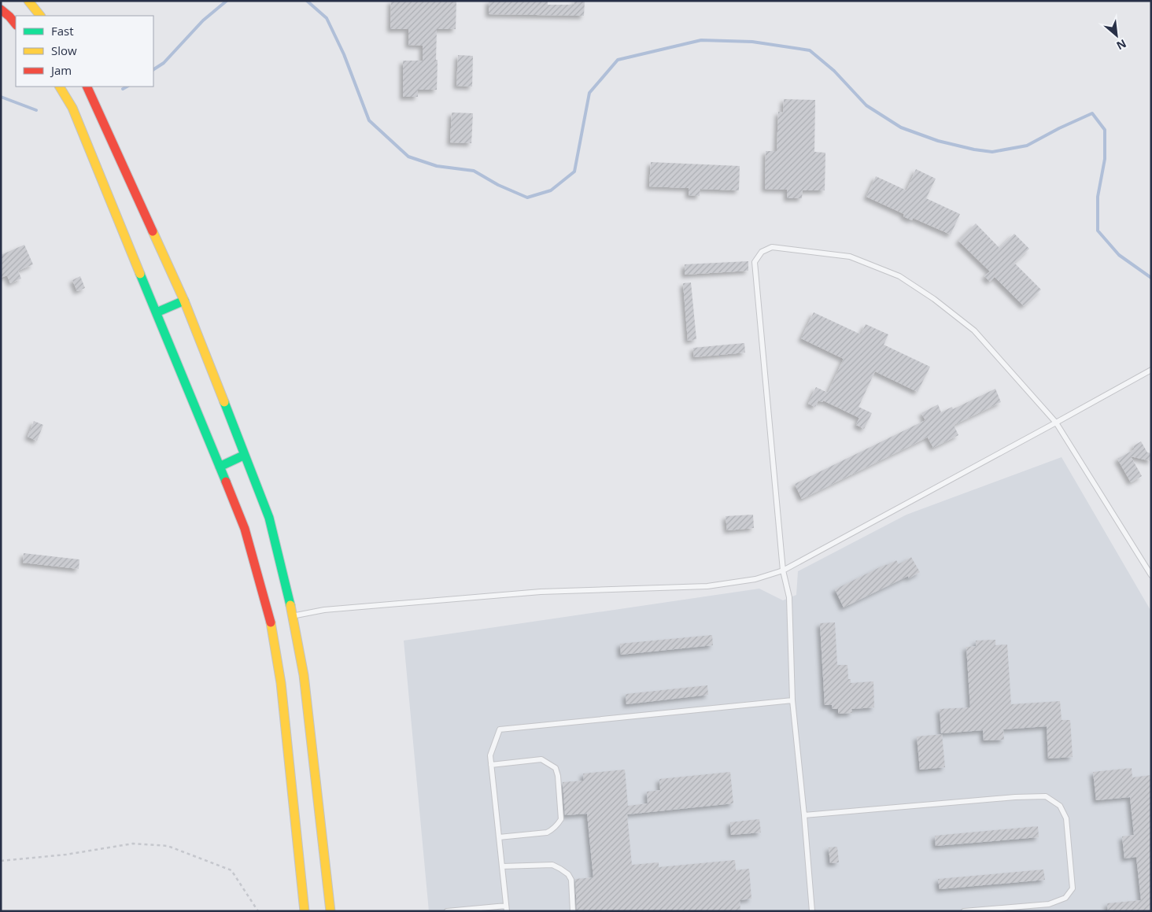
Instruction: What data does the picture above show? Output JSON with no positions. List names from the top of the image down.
{
  "legend": ["Fast", "Slow", "Jam"],
  "north": "bottom right"
}
